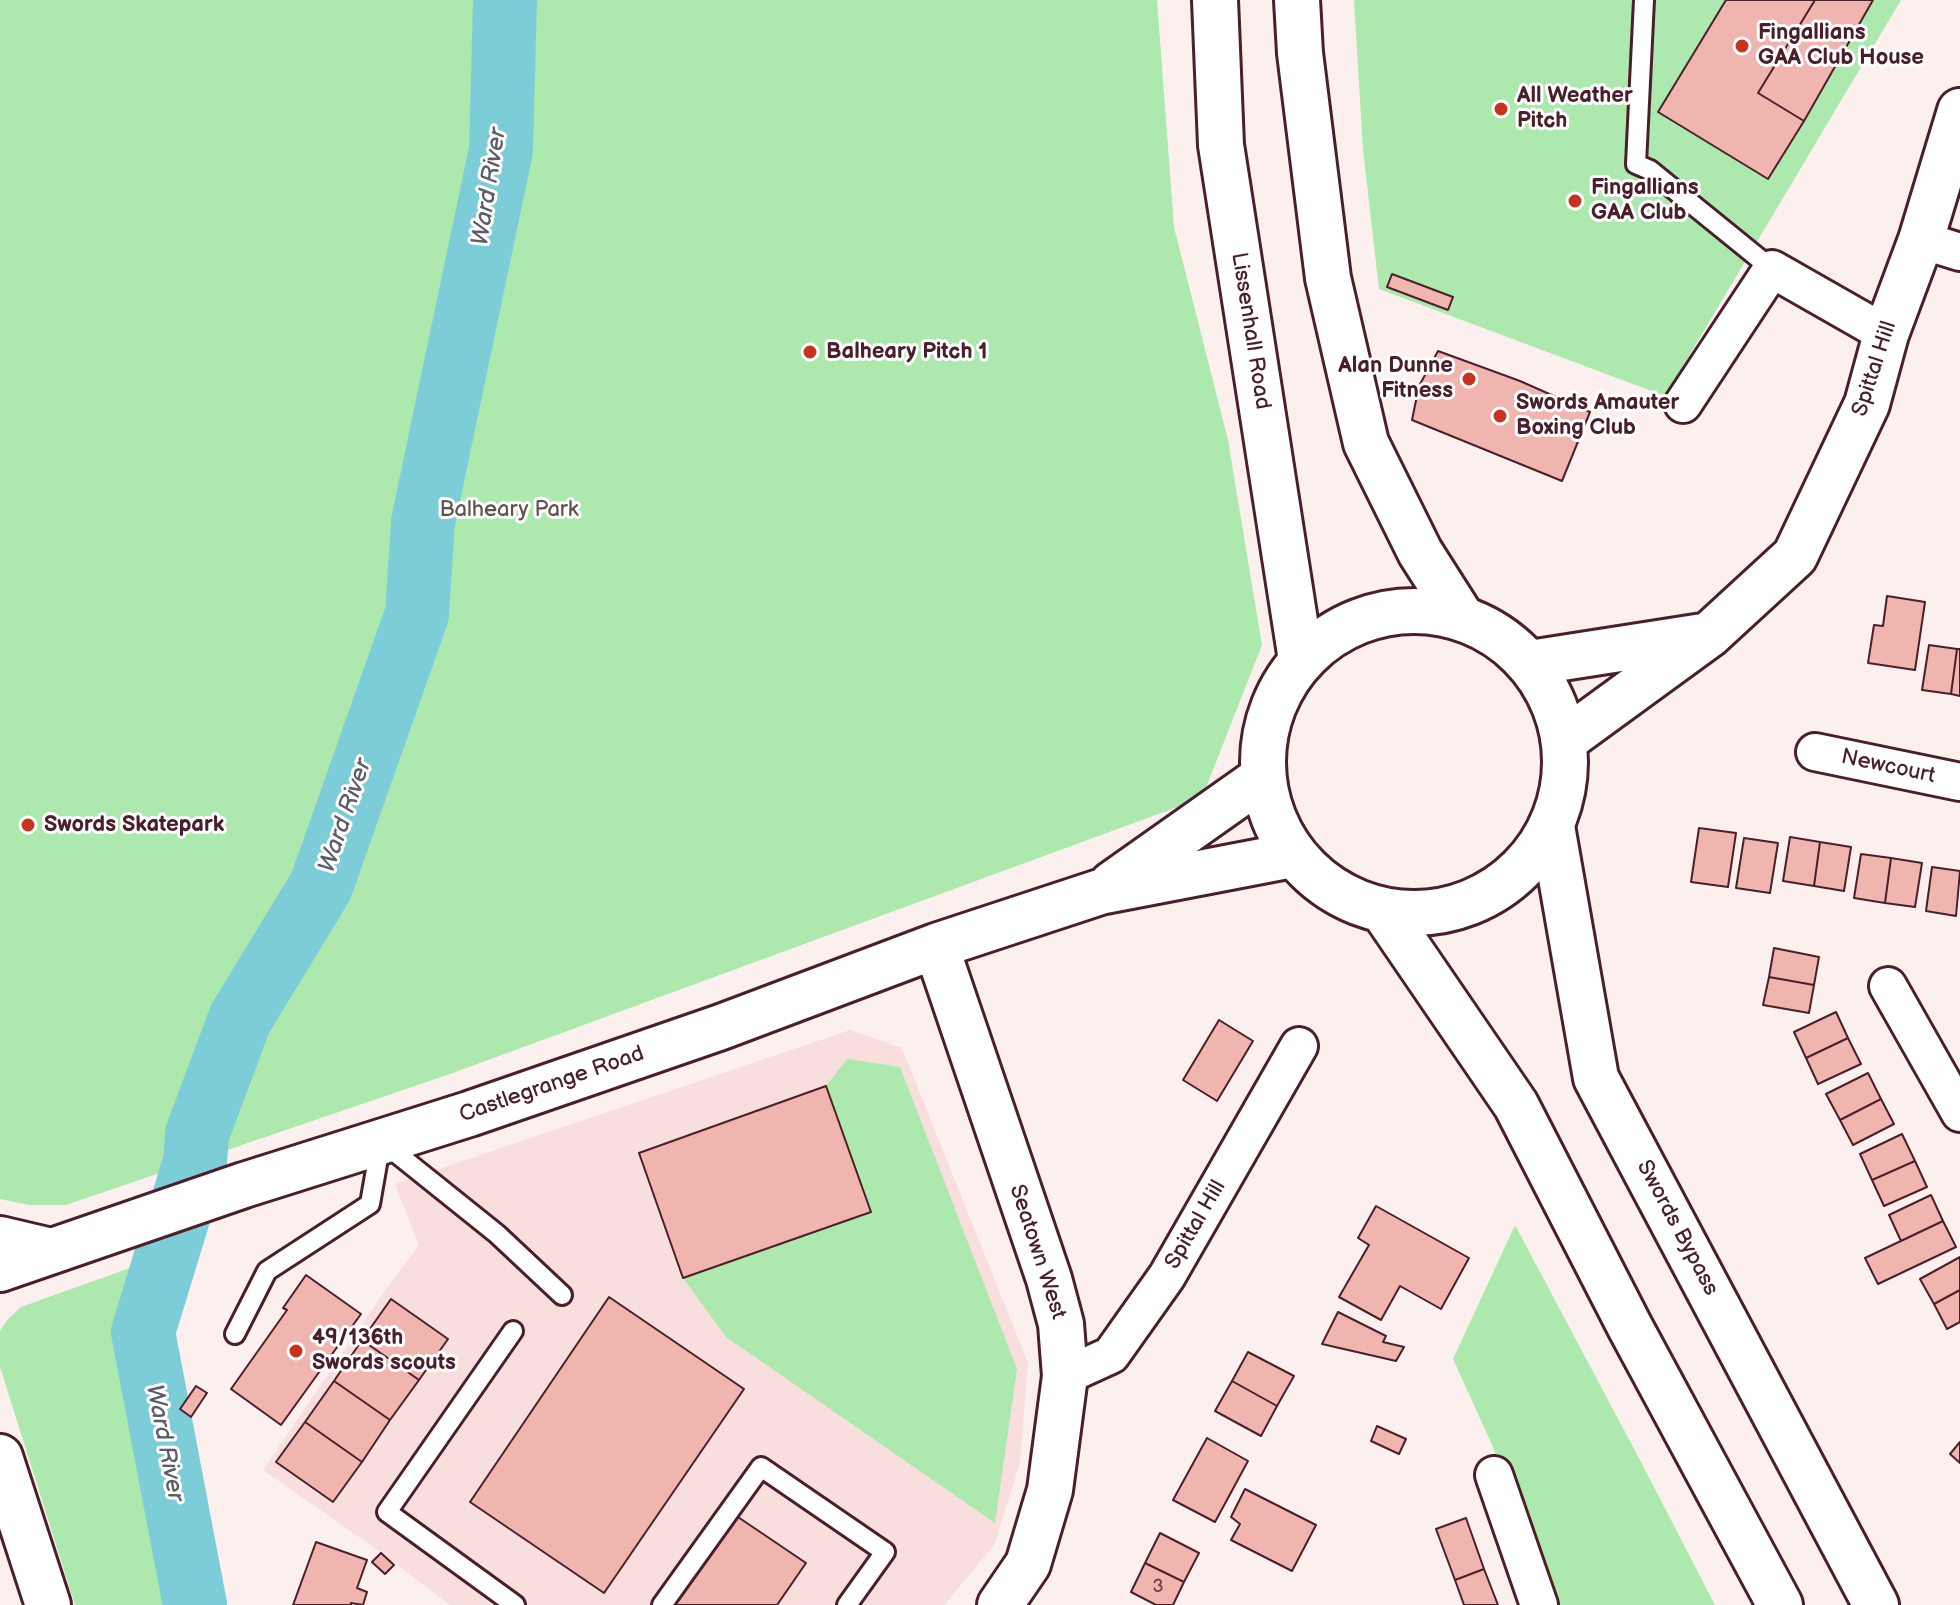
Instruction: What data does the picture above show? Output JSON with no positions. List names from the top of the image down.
{
  "streets": {
    "main road": [
      "Lissenhall Road",
      "Spittal Hill",
      "Castlegrange Road",
      "Swords Bypass",
      "Seatown West"
    ],
    "street": ["Newcourt"]
  },
  "crossings": [
    ["Spittal Hill", "Seatown West"],
    ["Castlegrange Road", "Seatown West"]
  ],
  "water": ["Ward River"],
  "parks": ["Balheary Park"],
  "places": [
    "Fingallians GAA Club House",
    "All Weather Pitch",
    "Fingallians GAA Club",
    "Balheary Pitch 1",
    "Alan Dunne Fitness",
    "Swords Amauter Boxing Club",
    "Swords Skatepark",
    "49/136th Swords scouts"
  ],
  "house_numbers": ["3"]
}
